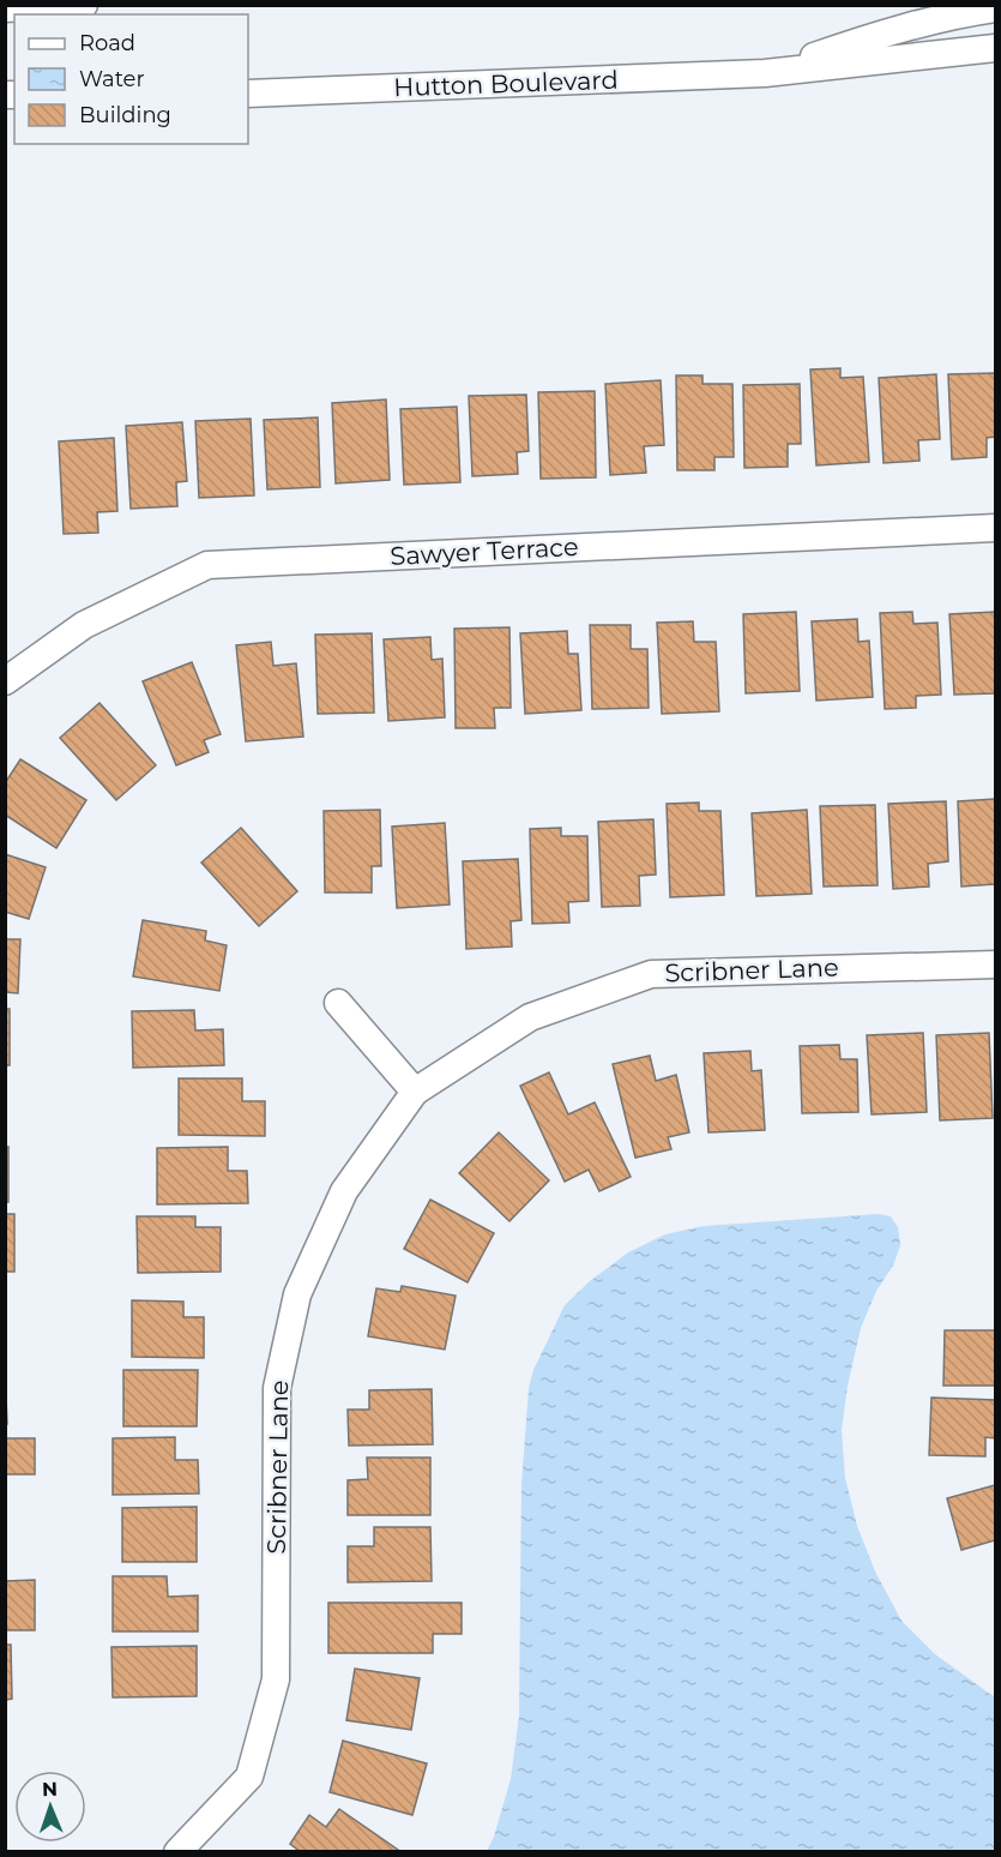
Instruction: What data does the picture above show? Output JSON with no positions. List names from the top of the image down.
{
  "streets": {
    "street": ["Hutton Boulevard", "Sawyer Terrace", "Scribner Lane"]
  },
  "legend": ["Road", "Water", "Building"],
  "north": "top"
}
